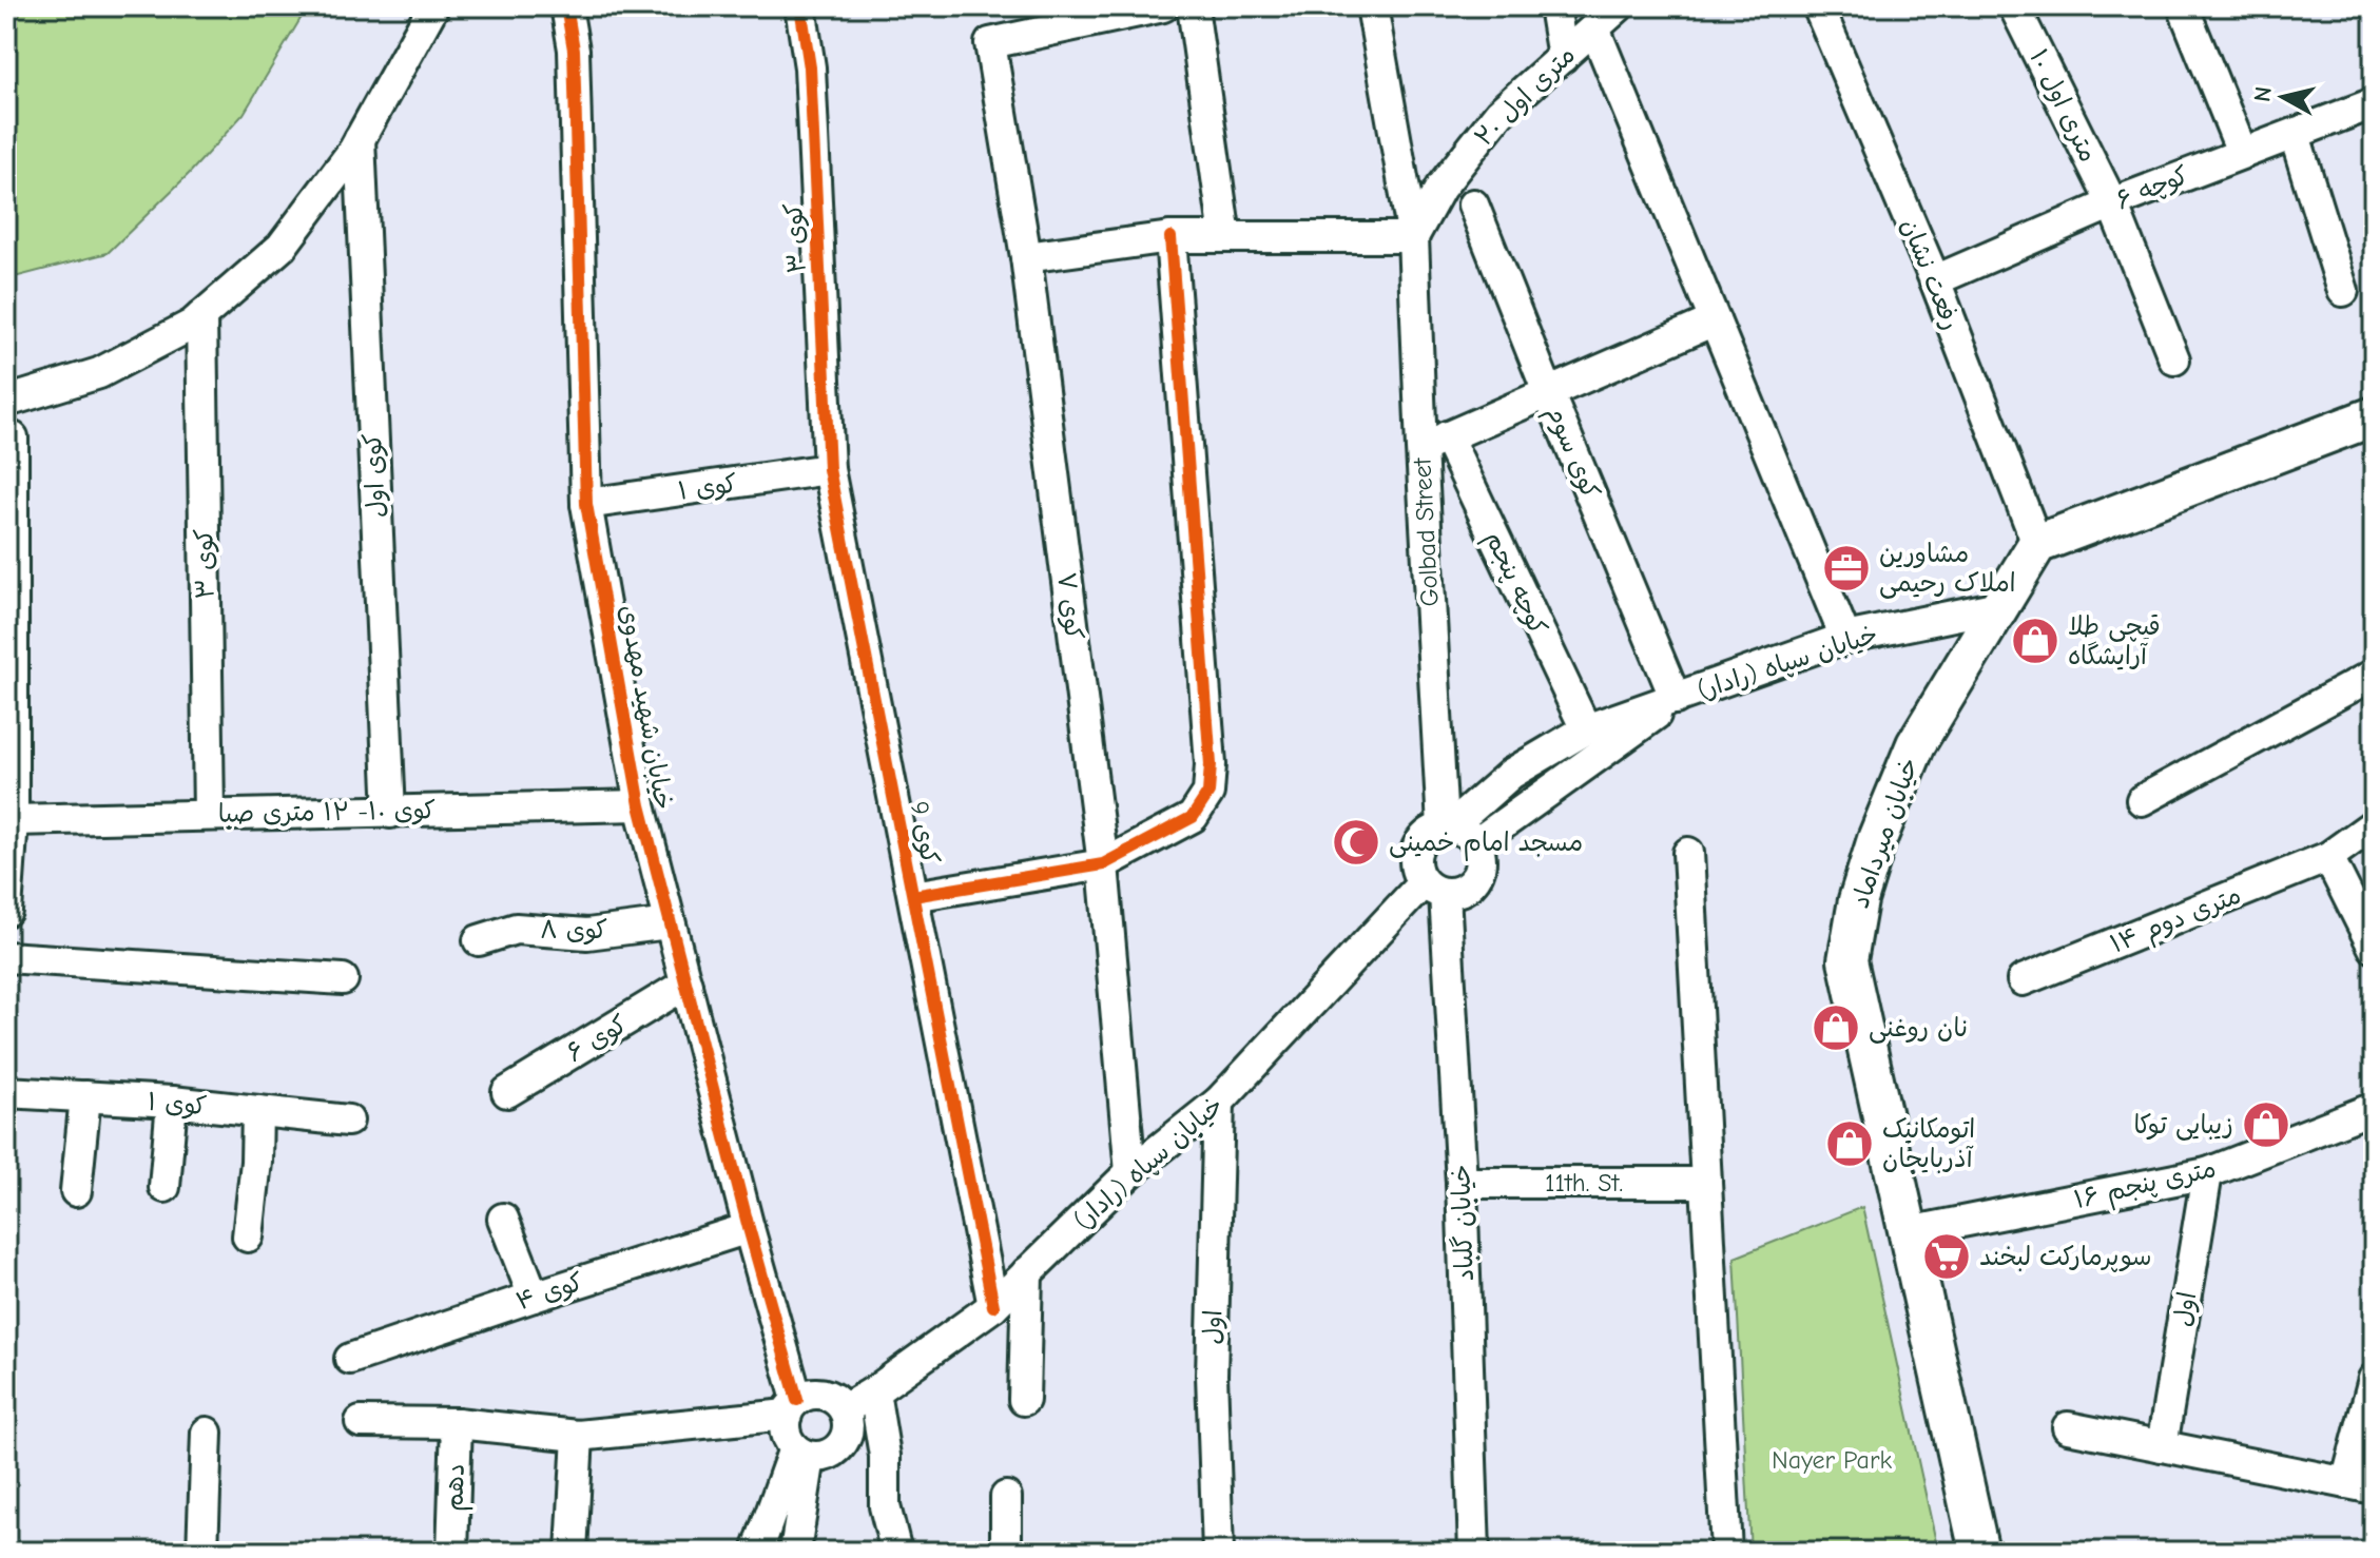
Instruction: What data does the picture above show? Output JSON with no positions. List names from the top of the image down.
{
  "streets": {
    "main road": ["خیابان میرداماد"],
    "street": [
      "۲۰ متری اول",
      "۱۰ متری اول",
      "کوچه ۶",
      "کوی ۳",
      "رفعت نشان",
      "کوی سوم",
      "کوی اول",
      "کوی ۱",
      "Golbad Street",
      "کوچه پنجم",
      "کوی ۷",
      "خیابان سپاه (رادار)",
      "خیابان شهید مهدوی",
      "کوی ۱۰- ۱۲ متری صبا",
      "کوی 9",
      "۱۴ متری دوم",
      "کوی ۸",
      "کوی ۶",
      "11th. St.",
      "۱۶ متری پنجم",
      "خیابان گلباد",
      "کوی ۴",
      "اول",
      "دهم"
    ]
  },
  "crossings": [
    ["۲۰ متری اول", "Golbad Street"],
    ["۱۰ متری اول", "کوچه ۶"],
    ["کوچه ۶", "رفعت نشان"],
    ["کوی ۳", "کوی ۱"],
    ["کوی ۳", "کوی ۱۰- ۱۲ متری صبا"],
    ["کوی ۳", "کوی 9"],
    ["رفعت نشان", "خیابان میرداماد"],
    ["کوی سوم", "خیابان سپاه (رادار)"],
    ["کوی اول", "کوی ۱۰- ۱۲ متری صبا"],
    ["کوی ۱", "خیابان شهید مهدوی"],
    ["کوی ۱", "کوی 9"],
    ["Golbad Street", "کوچه پنجم"],
    ["Golbad Street", "خیابان سپاه (رادار)"],
    ["Golbad Street", "خیابان گلباد"],
    ["کوچه پنجم", "خیابان سپاه (رادار)"],
    ["کوی ۷", "خیابان سپاه (رادار)"],
    ["خیابان سپاه (رادار)", "خیابان شهید مهدوی"],
    ["خیابان سپاه (رادار)", "کوی 9"],
    ["خیابان سپاه (رادار)", "خیابان میرداماد"],
    ["خیابان سپاه (رادار)", "خیابان گلباد"],
    ["خیابان سپاه (رادار)", "اول"],
    ["خیابان شهید مهدوی", "کوی ۱۰- ۱۲ متری صبا"],
    ["خیابان شهید مهدوی", "کوی ۸"],
    ["خیابان شهید مهدوی", "کوی ۶"],
    ["خیابان شهید مهدوی", "کوی ۴"],
    ["خیابان میرداماد", "۱۶ متری پنجم"],
    ["11th. St.", "خیابان گلباد"],
    ["۱۶ متری پنجم", "اول"]
  ],
  "parks": ["Nayer Park"],
  "places": {
    "office": ["مشاورین املاک رحیمی"],
    "shop": [
      "قیچی طلا آرایشگاه",
      "نان روغنی",
      "زیبایی توکا",
      "اتومکانیک آذربایجان"
    ],
    "mosque": ["مسجد امام خمینی"],
    "supermarket": ["سوپرمارکت لبخند"]
  },
  "north": "left"
}
